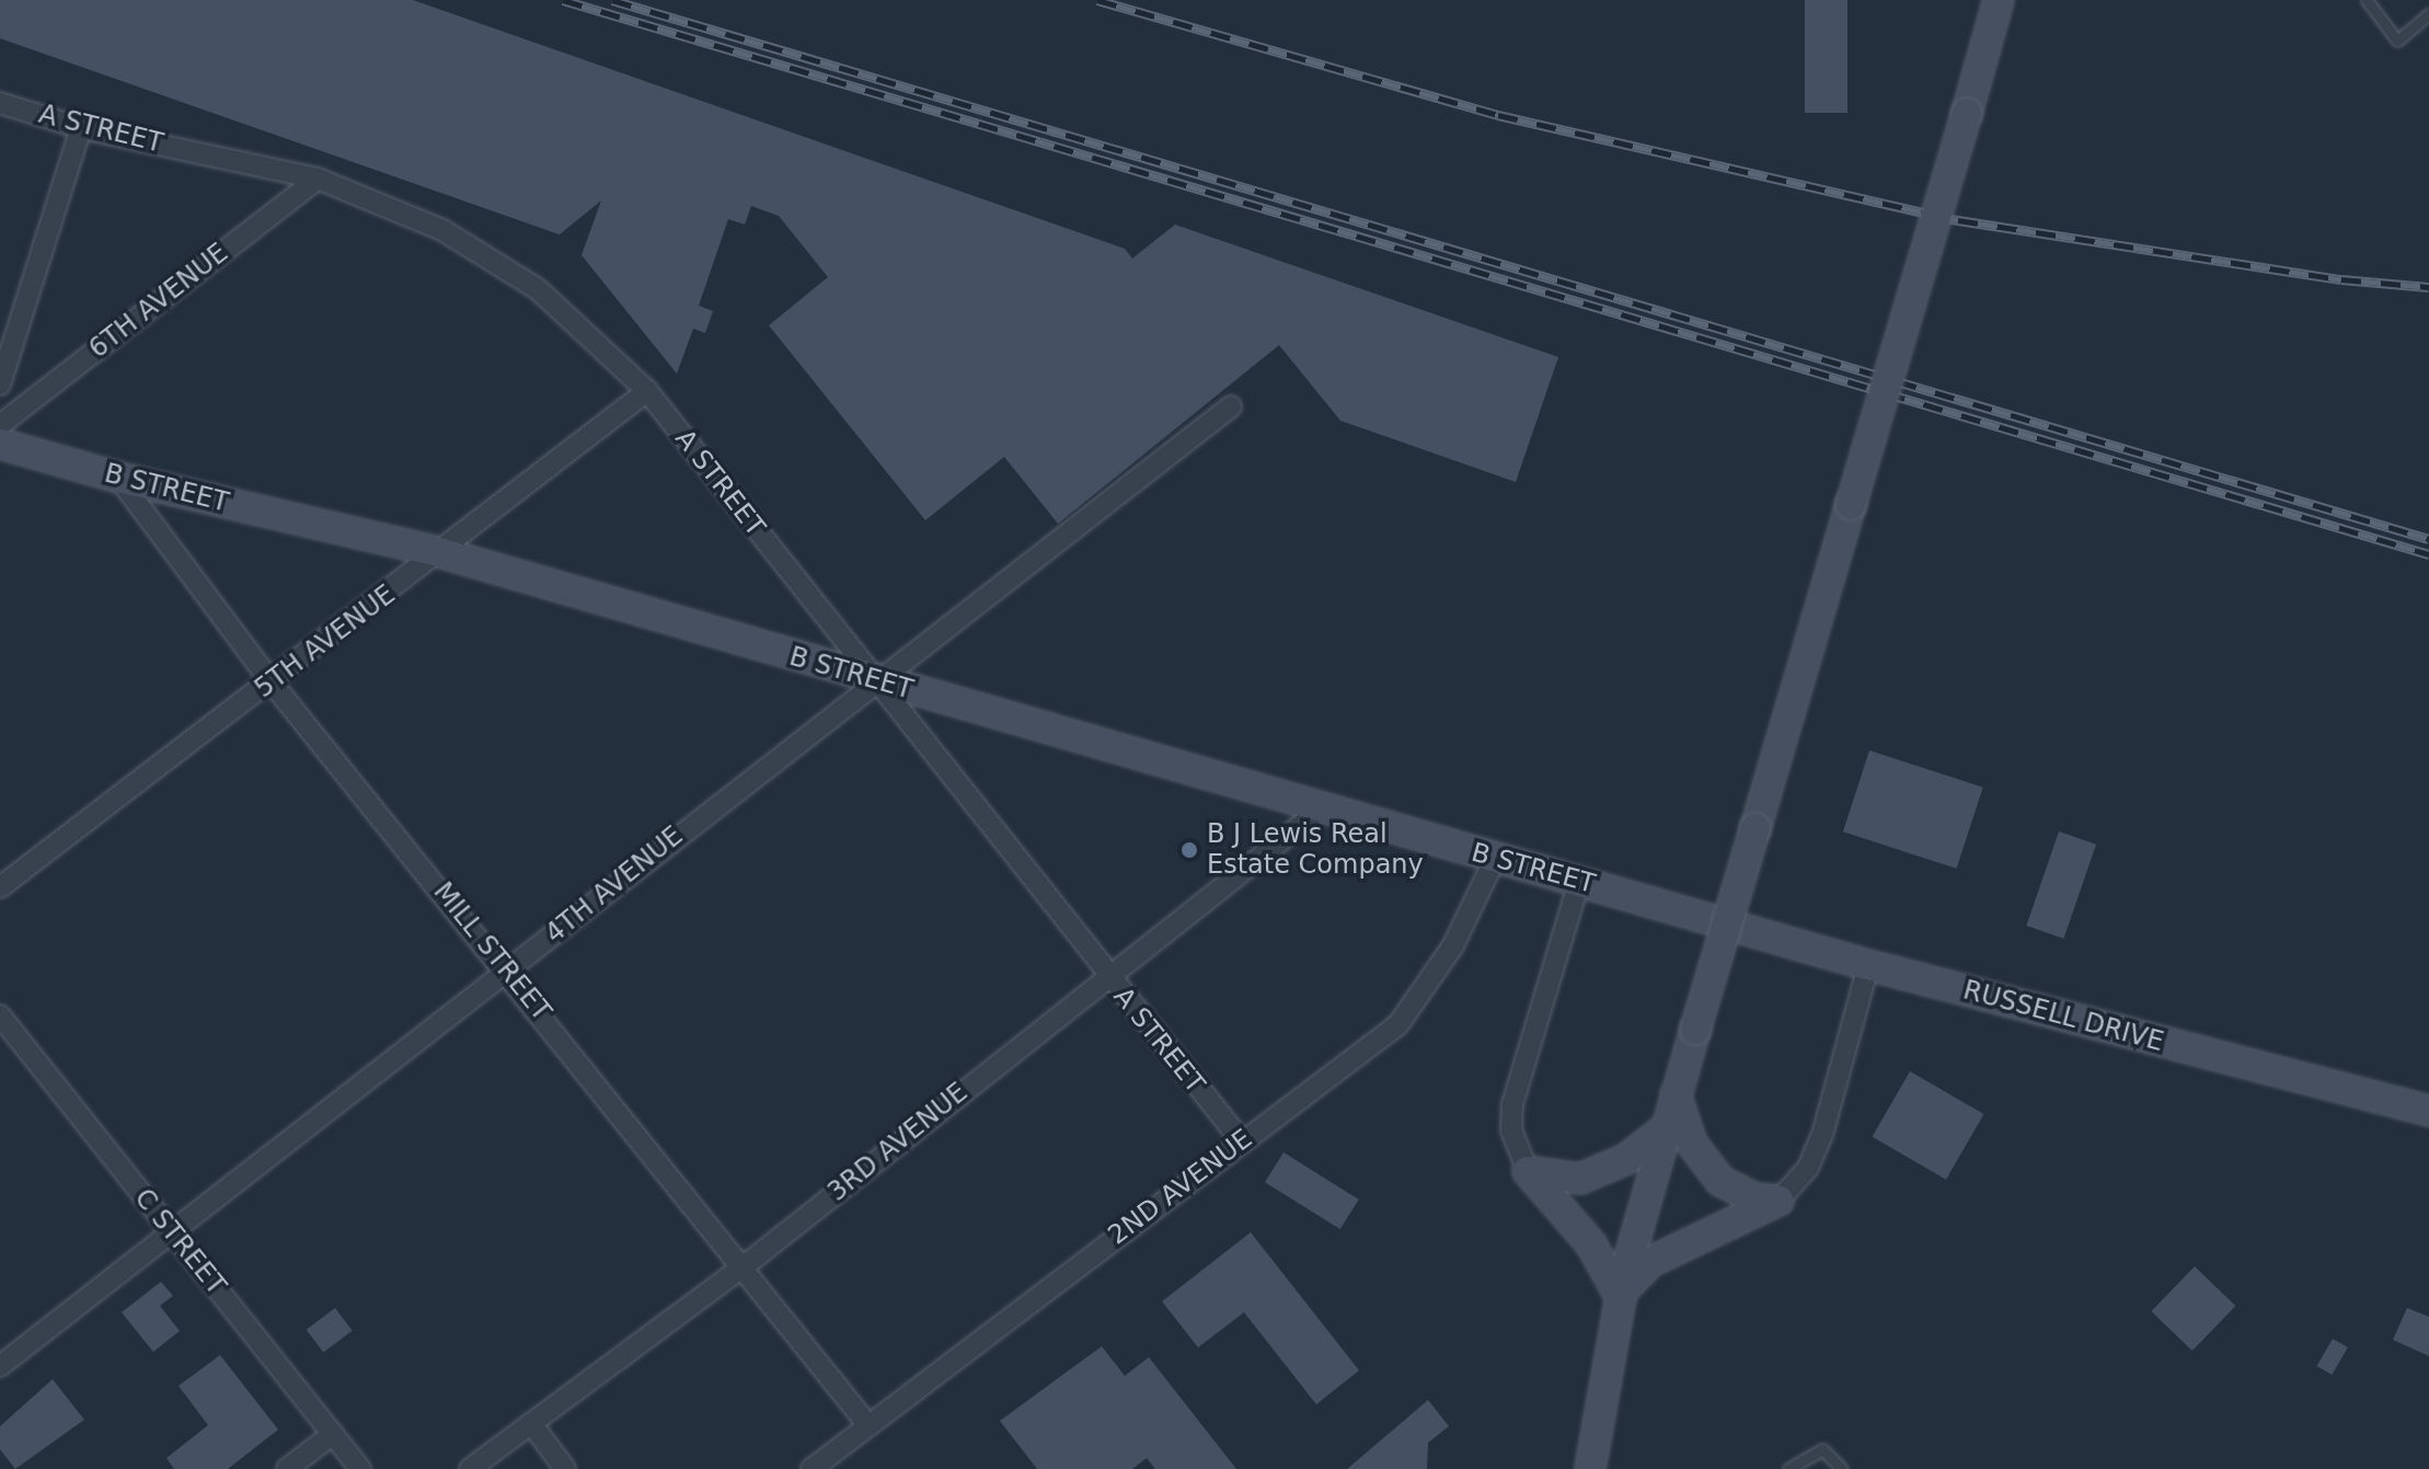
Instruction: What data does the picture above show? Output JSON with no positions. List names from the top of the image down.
{
  "streets": {
    "street": [
      "A STREET",
      "6TH AVENUE",
      "B STREET",
      "5TH AVENUE",
      "4TH AVENUE",
      "MILL STREET",
      "RUSSELL DRIVE",
      "3RD AVENUE",
      "2ND AVENUE",
      "C STREET"
    ]
  },
  "crossings": [
    ["A STREET", "6TH AVENUE"],
    ["A STREET", "B STREET"],
    ["A STREET", "5TH AVENUE"],
    ["A STREET", "4TH AVENUE"],
    ["A STREET", "3RD AVENUE"],
    ["A STREET", "2ND AVENUE"],
    ["B STREET", "5TH AVENUE"],
    ["B STREET", "4TH AVENUE"],
    ["B STREET", "MILL STREET"],
    ["B STREET", "RUSSELL DRIVE"],
    ["B STREET", "3RD AVENUE"],
    ["B STREET", "2ND AVENUE"],
    ["5TH AVENUE", "MILL STREET"],
    ["4TH AVENUE", "MILL STREET"],
    ["4TH AVENUE", "C STREET"],
    ["MILL STREET", "3RD AVENUE"],
    ["MILL STREET", "2ND AVENUE"]
  ],
  "places": ["B J Lewis Real Estate Company"]
}
